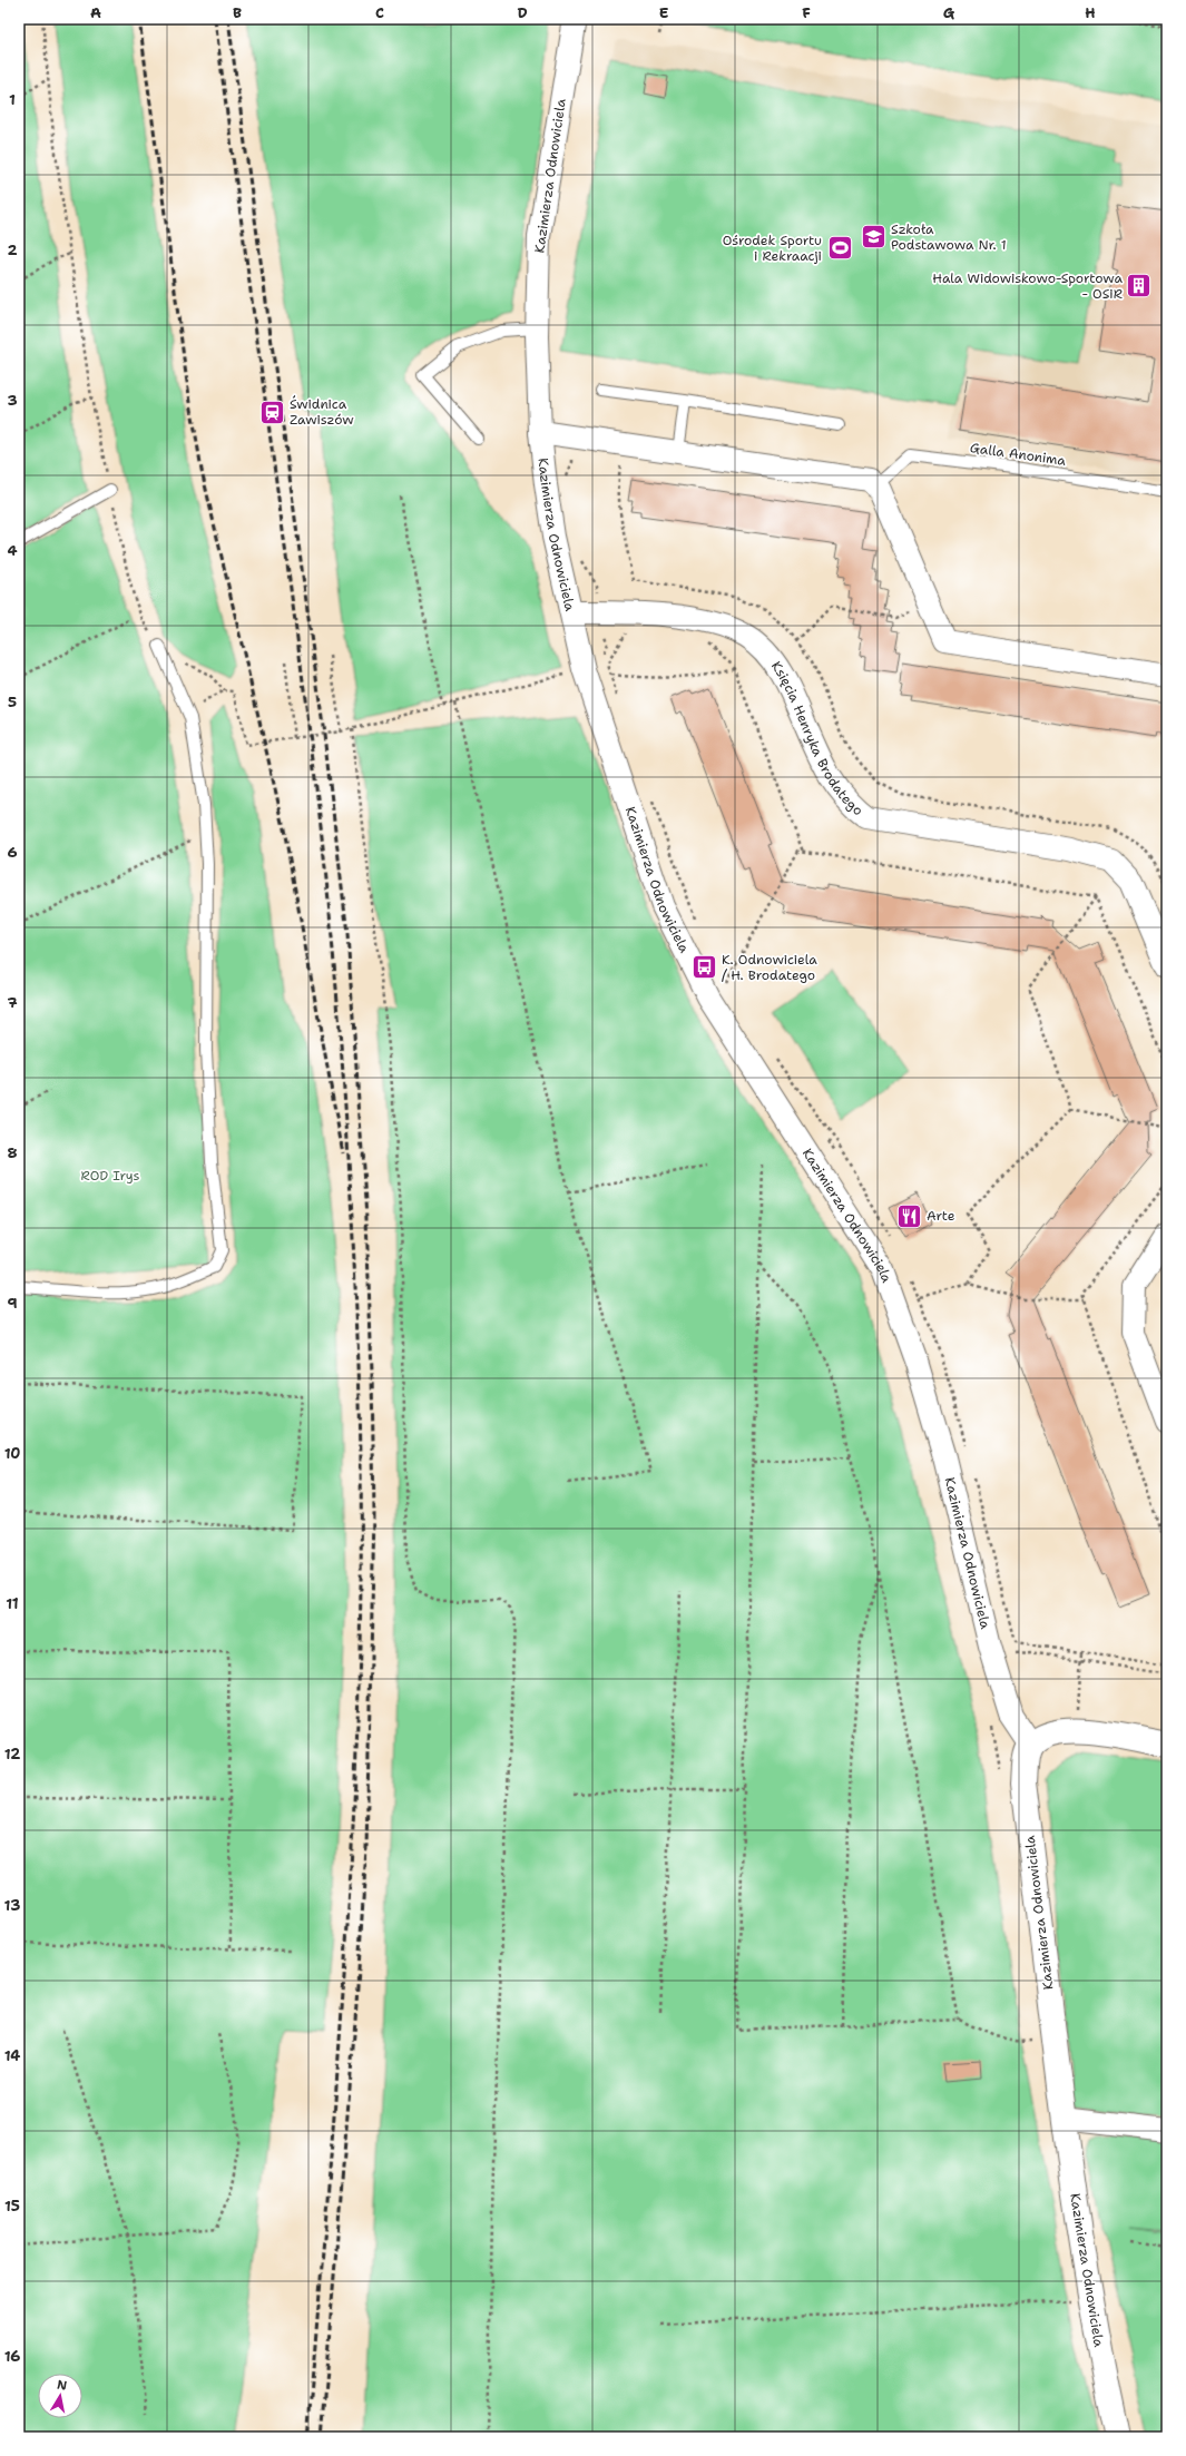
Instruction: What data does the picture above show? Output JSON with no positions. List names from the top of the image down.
{
  "streets": {
    "street": ["Kazimierza Odnowiciela", "Księcia Henryka Brodatego"],
    "lane": ["Galla Anonima"]
  },
  "crossings": [
    ["Kazimierza Odnowiciela", "Księcia Henryka Brodatego"]
  ],
  "parks": ["ROD Irys"],
  "places": {
    "school or university": ["Szkoła Podstawowa Nr. 1"],
    "sports": ["Ośrodek Sportu i Rekraacji"],
    "building": ["Hala Widowiskowo-Sportowa - OSiR"],
    "station": ["Świdnica Zawiszów"],
    "bus stop": ["K. Odnowiciela / H. Brodatego"],
    "restaurant": ["Arte"]
  },
  "north": "top",
  "grid": {
    "columns": [
      "A",
      "B",
      "C",
      "D",
      "E",
      "F",
      "G",
      "H"
    ],
    "rows": [
      "1",
      "2",
      "3",
      "4",
      "5",
      "6",
      "7",
      "8",
      "9",
      "10",
      "11",
      "12",
      "13",
      "14",
      "15",
      "16"
    ]
  }
}
